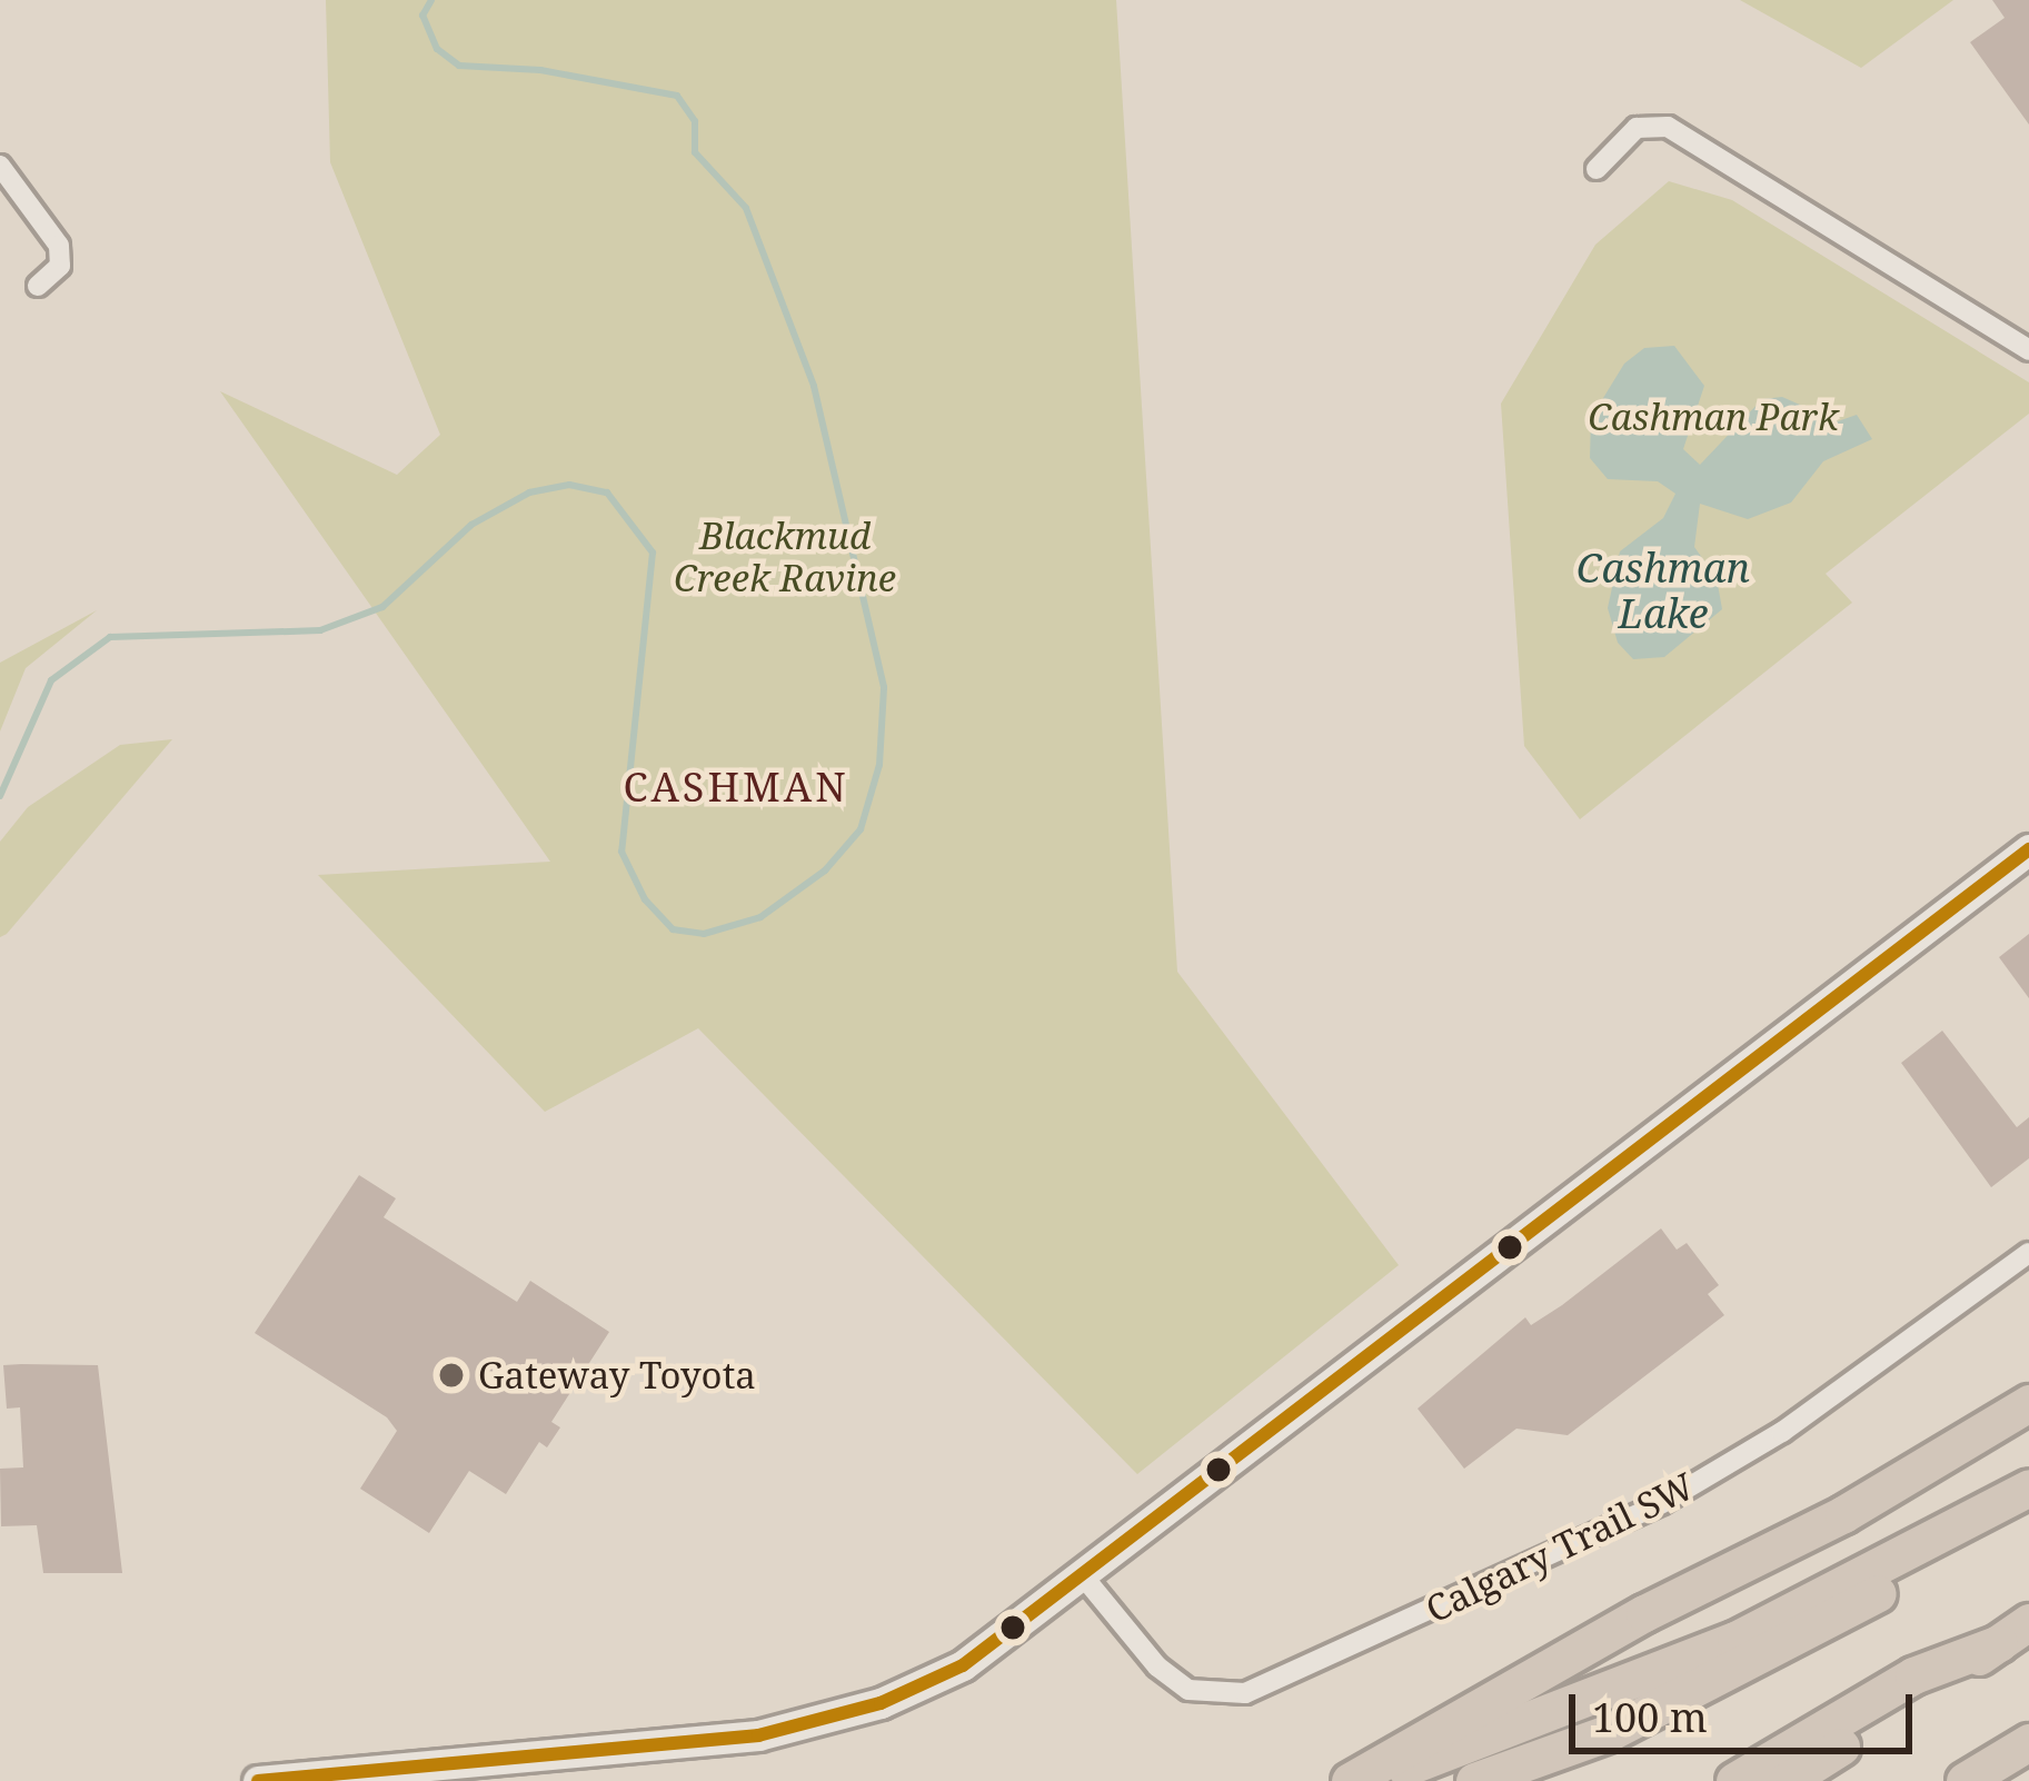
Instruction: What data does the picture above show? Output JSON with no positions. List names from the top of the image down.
{
  "streets": {
    "street": ["Calgary Trail SW"]
  },
  "districts": ["CASHMAN"],
  "water": ["Cashman Lake"],
  "parks": ["Cashman Park", "Blackmud Creek Ravine"],
  "places": ["Gateway Toyota"],
  "scale_bar": "100 m"
}
